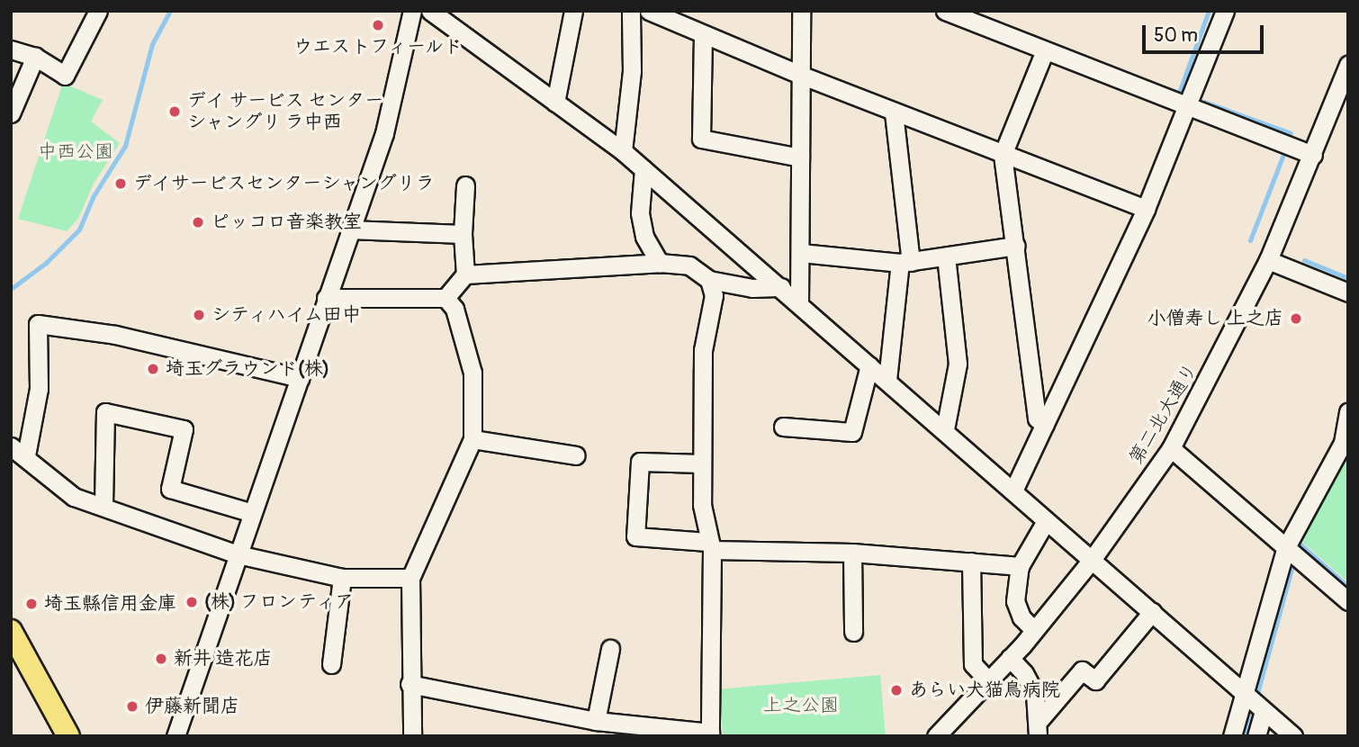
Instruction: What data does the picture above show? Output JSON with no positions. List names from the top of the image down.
{
  "streets": {
    "street": ["第二北大通り"]
  },
  "parks": ["中西公園", "上之公園"],
  "places": [
    "ウエストフィールド",
    "デイ サービス センター シャングリ ラ中西",
    "デイサービスセンターシャングリラ",
    "ピッコロ音楽教室",
    "シティハイム田中",
    "小僧寿し 上之店",
    "埼玉グラウンド(株)",
    "(株) フロンティア",
    "埼玉縣信用金庫",
    "新井 造花店",
    "あらい犬猫鳥病院",
    "伊藤新聞店"
  ],
  "scale_bar": "50 m"
}
